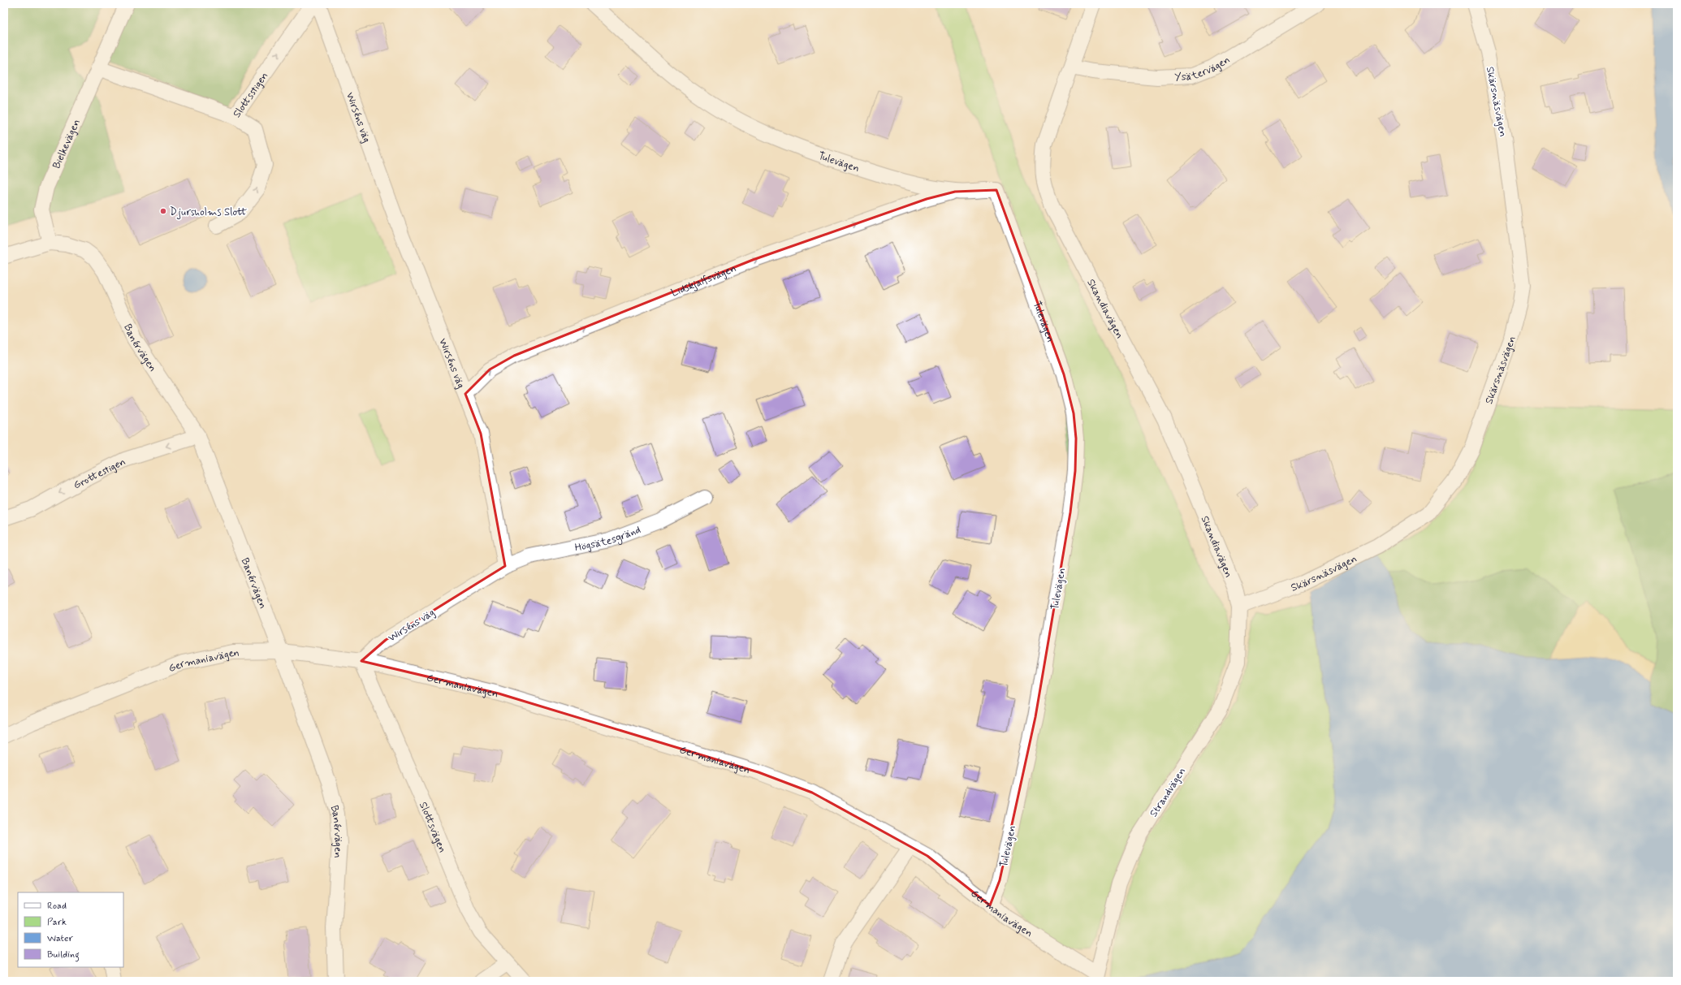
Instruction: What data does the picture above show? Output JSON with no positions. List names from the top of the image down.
{
  "streets": {
    "street": [
      "Ysätervägen",
      "Slottsstigen",
      "Skärsnäsvägen",
      "Wirséns väg",
      "Bielkevägen",
      "Tulevägen",
      "Lidskjalfsvägen",
      "Skandiavägen",
      "Banérvägen",
      "Grottestigen",
      "Högsätesgränd",
      "Germaniavägen",
      "Strandvägen",
      "Slottsvägen"
    ]
  },
  "crossings": [
    ["Ysätervägen", "Skandiavägen"],
    ["Skärsnäsvägen", "Skandiavägen"],
    ["Skärsnäsvägen", "Strandvägen"],
    ["Wirséns väg", "Lidskjalfsvägen"],
    ["Wirséns väg", "Högsätesgränd"],
    ["Wirséns väg", "Germaniavägen"],
    ["Wirséns väg", "Slottsvägen"],
    ["Bielkevägen", "Banérvägen"],
    ["Tulevägen", "Lidskjalfsvägen"],
    ["Tulevägen", "Germaniavägen"],
    ["Skandiavägen", "Strandvägen"],
    ["Banérvägen", "Grottestigen"],
    ["Banérvägen", "Germaniavägen"],
    ["Germaniavägen", "Strandvägen"],
    ["Germaniavägen", "Slottsvägen"]
  ],
  "one_way": ["Slottsstigen", "Lidskjalfsvägen", "Grottestigen"],
  "places": ["Djursholms Slott"],
  "legend": [
    "Road",
    "Park",
    "Water",
    "Building"
  ]
}
